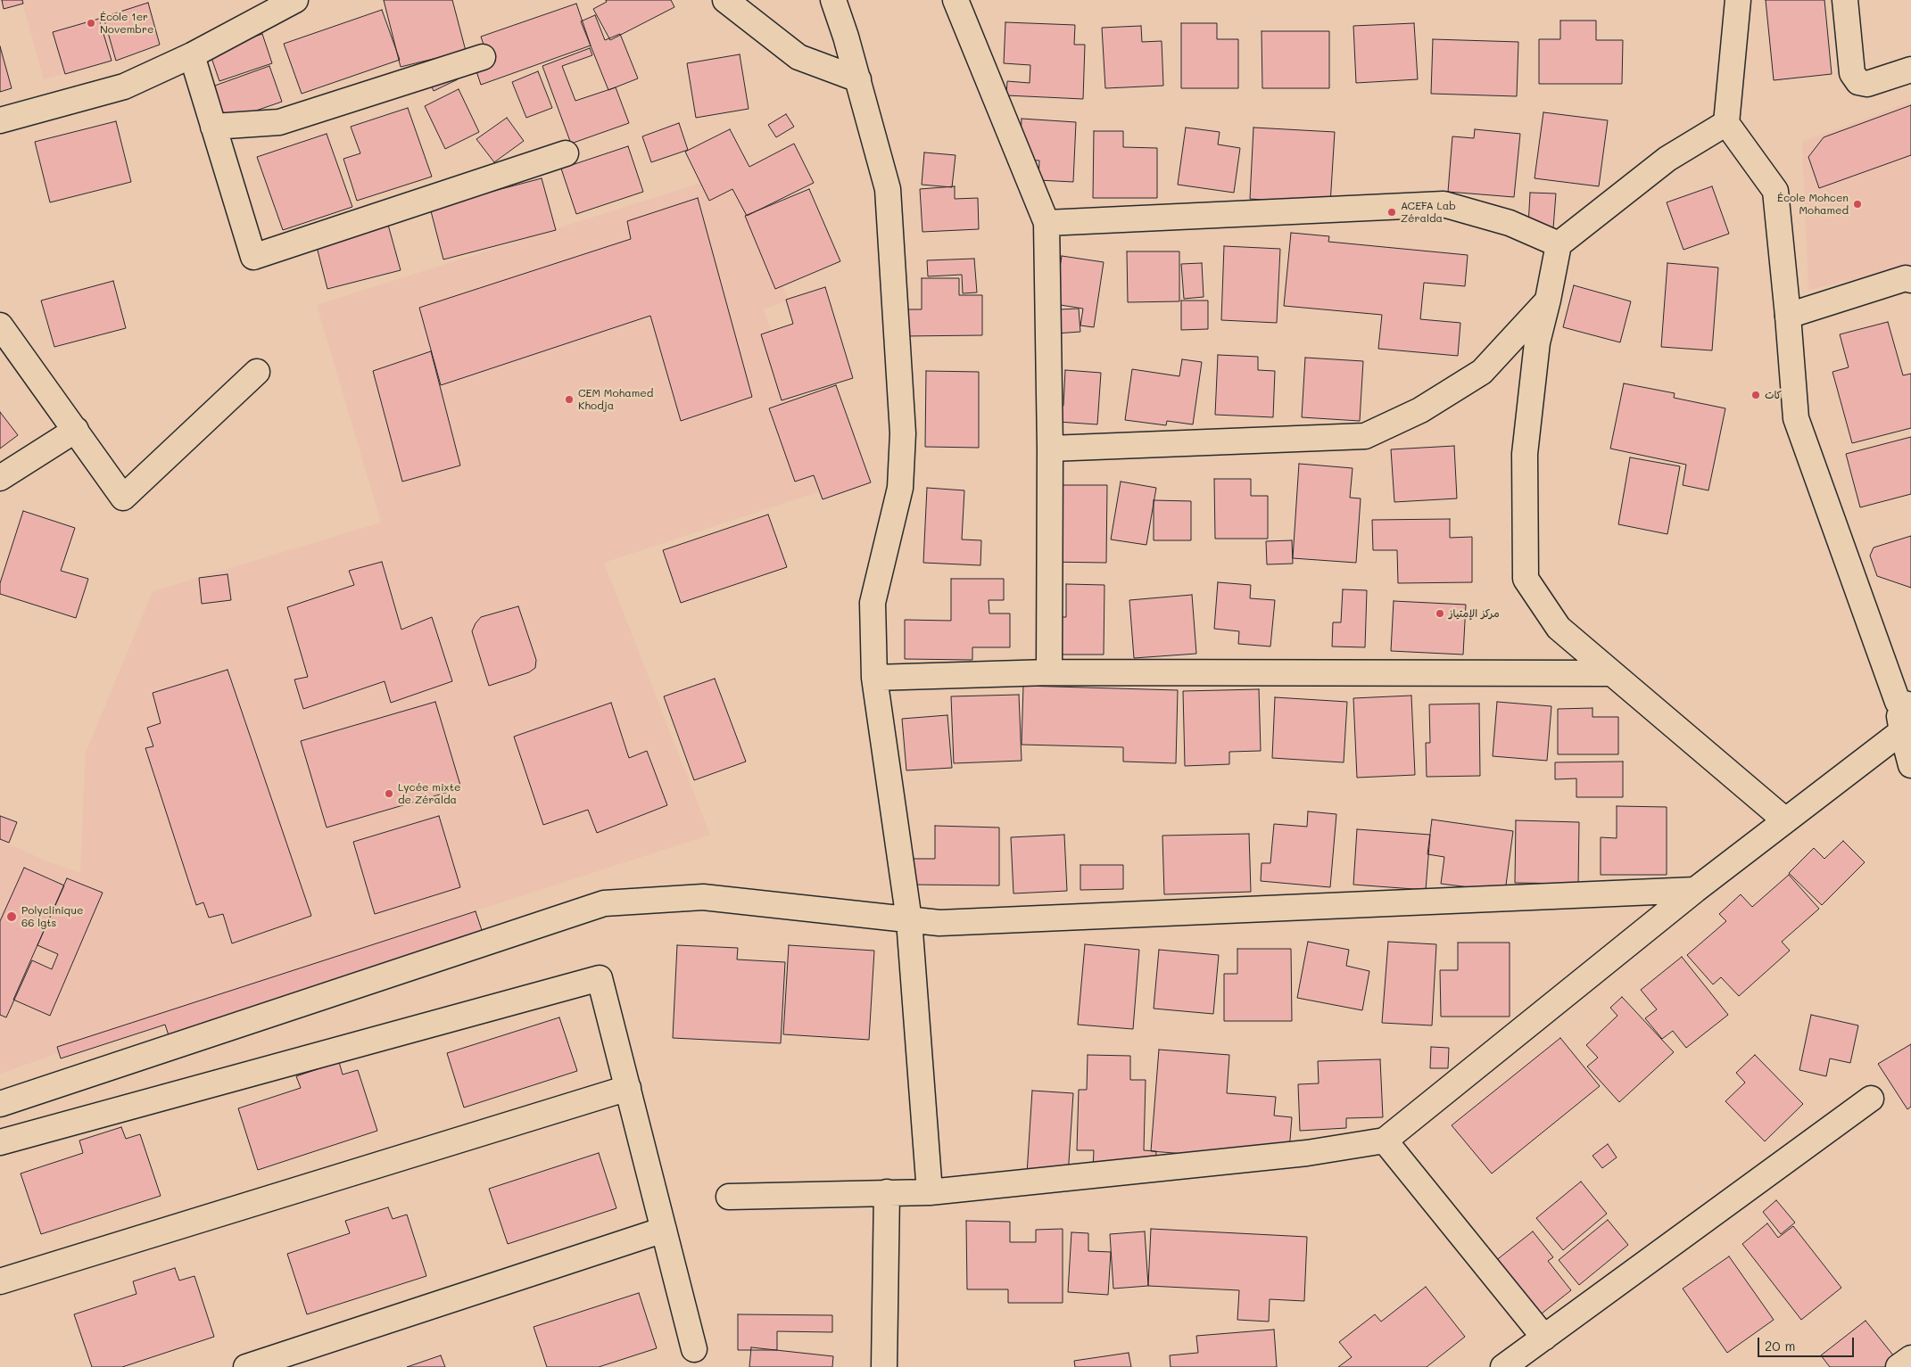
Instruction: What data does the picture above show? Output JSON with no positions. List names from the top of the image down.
{
  "places": [
    "École 1er Novembre",
    "École Mohcen Mohamed",
    "ACEFA Lab Zéralda",
    "كات",
    "CEM Mohamed Khodja",
    "مركز الإمتياز",
    "Lycée mixte de Zéralda",
    "Polyclinique 66 lgts"
  ],
  "scale_bar": "20 m"
}
